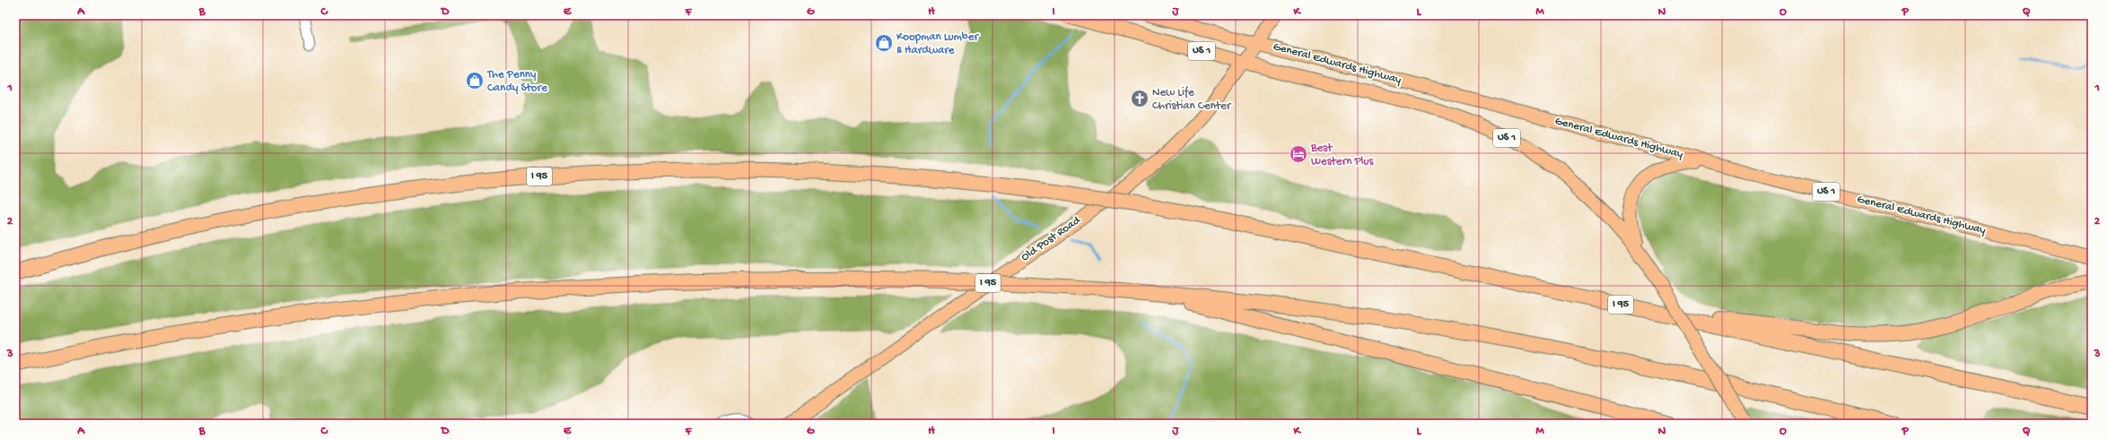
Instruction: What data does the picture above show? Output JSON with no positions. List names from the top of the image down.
{
  "streets": {
    "highway": ["I 95"],
    "main road": ["US 1", "General Edwards Highway", "Old Post Road"]
  },
  "crossings": [
    ["General Edwards Highway", "Old Post Road"]
  ],
  "places": {
    "shop": ["Koopman Lumber & Hardware", "The Penny Candy Store"],
    "church": ["New Life Christian Center"],
    "hotel": ["Best Western Plus"]
  },
  "grid": {
    "columns": [
      "A",
      "B",
      "C",
      "D",
      "E",
      "F",
      "G",
      "H",
      "I",
      "J",
      "K",
      "L",
      "M",
      "N",
      "O",
      "P",
      "Q"
    ],
    "rows": ["1", "2", "3"]
  }
}
